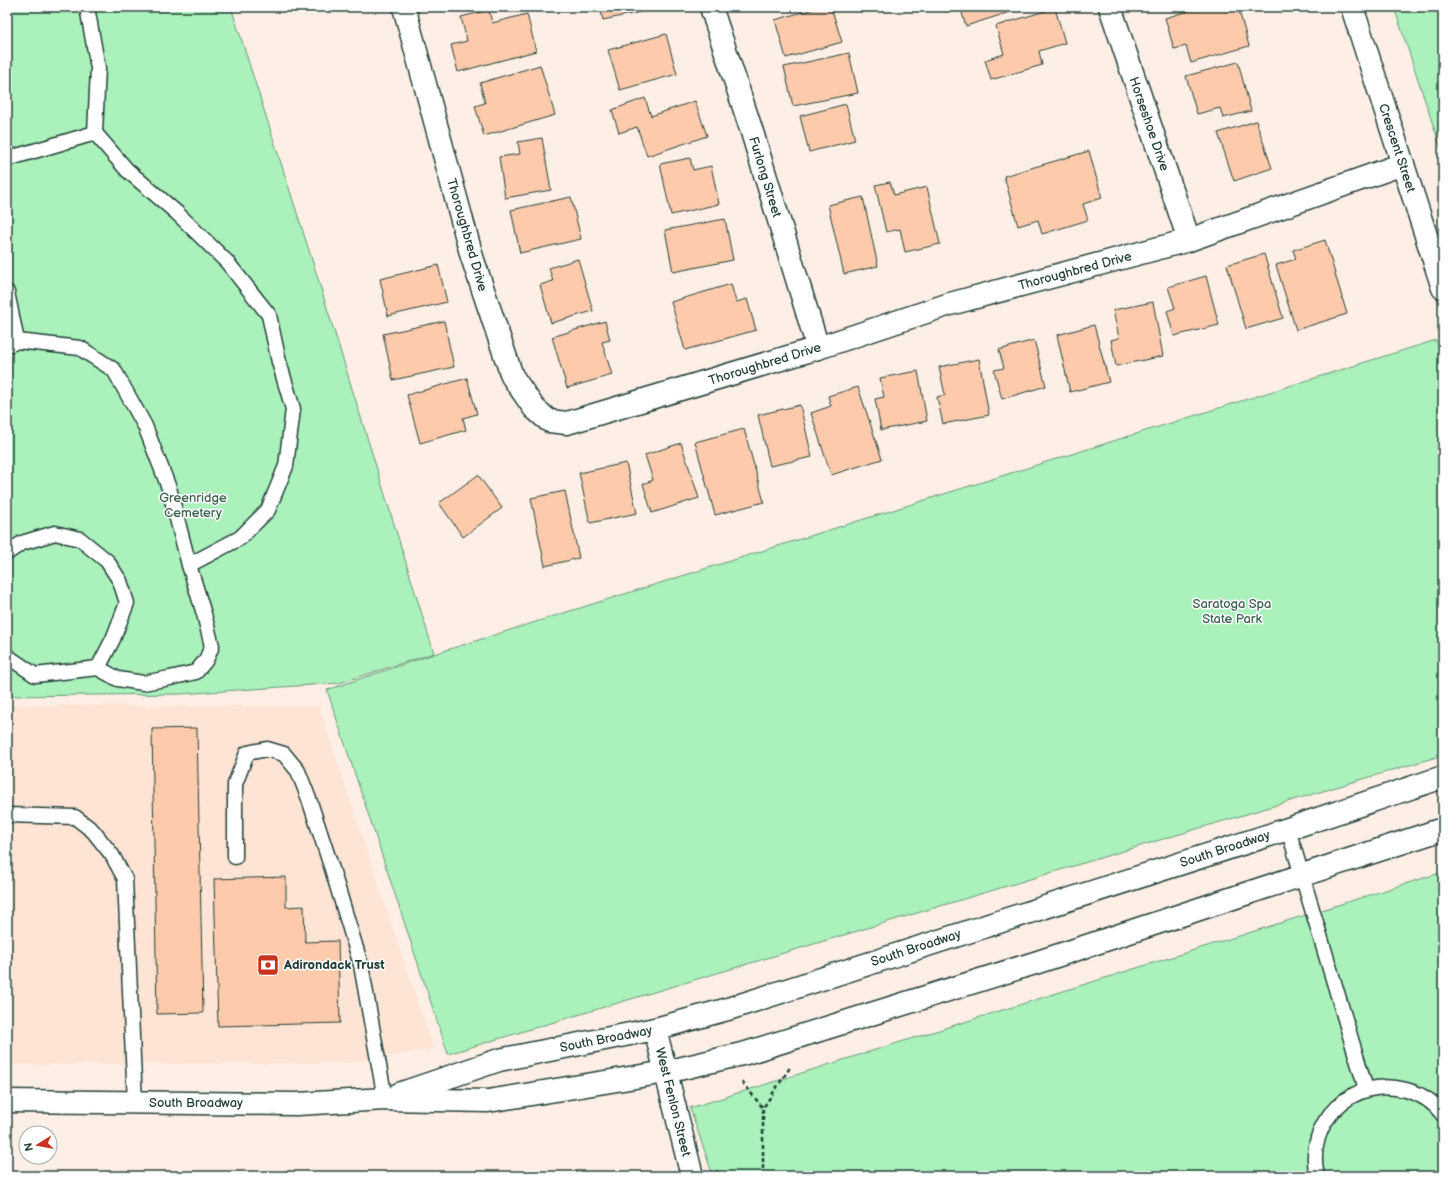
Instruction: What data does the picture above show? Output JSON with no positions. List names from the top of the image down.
{
  "streets": {
    "main road": [
      "Horseshoe Drive",
      "Crescent Street",
      "Furlong Street",
      "Thoroughbred Drive",
      "South Broadway",
      "West Fenlon Street"
    ]
  },
  "crossings": [
    ["Horseshoe Drive", "Thoroughbred Drive"],
    ["Crescent Street", "Thoroughbred Drive"],
    ["Furlong Street", "Thoroughbred Drive"],
    ["South Broadway", "West Fenlon Street"]
  ],
  "parks": ["Greenridge Cemetery", "Saratoga Spa State Park"],
  "places": {
    "bank": ["Adirondack Trust"]
  },
  "north": "left"
}
